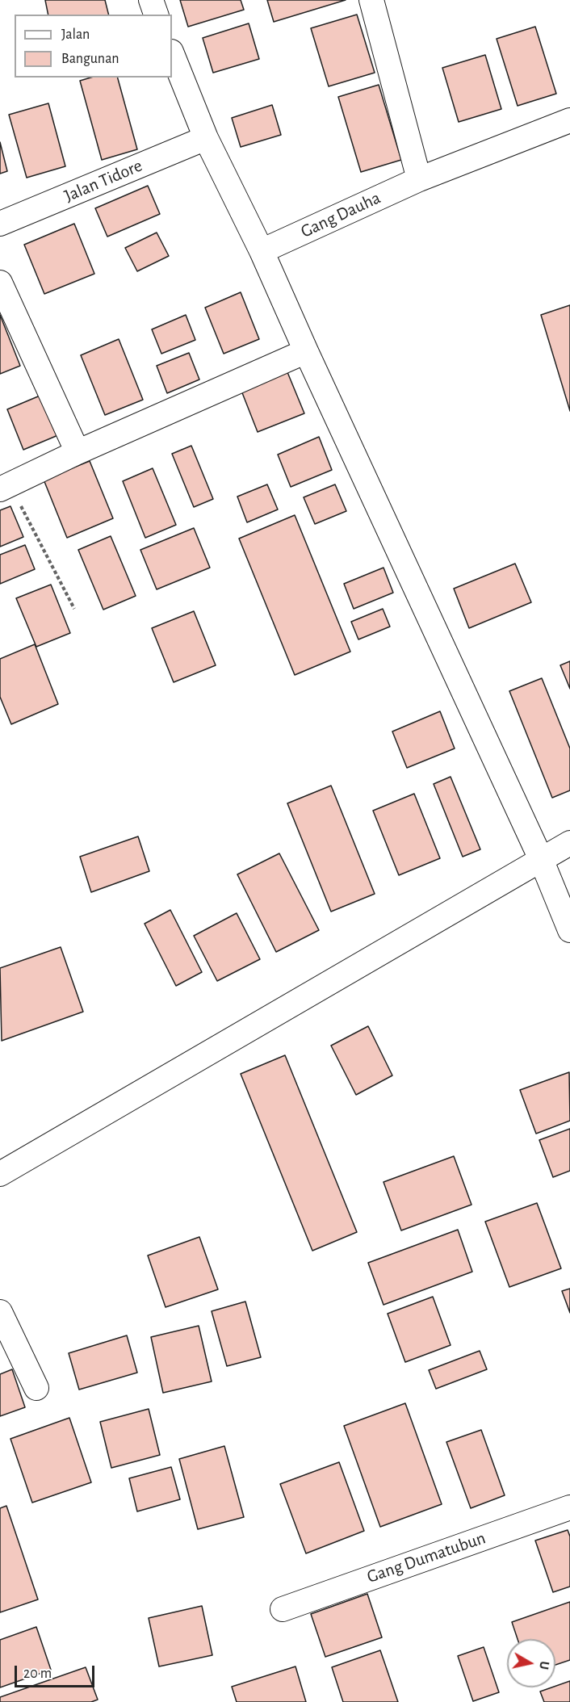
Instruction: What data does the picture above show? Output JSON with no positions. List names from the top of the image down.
{
  "streets": {
    "street": ["Jalan Tidore", "Gang Dauha", "Gang Dumatubun"]
  },
  "legend": ["Jalan", "Bangunan"],
  "scale_bar": "20 m",
  "north": "right"
}
